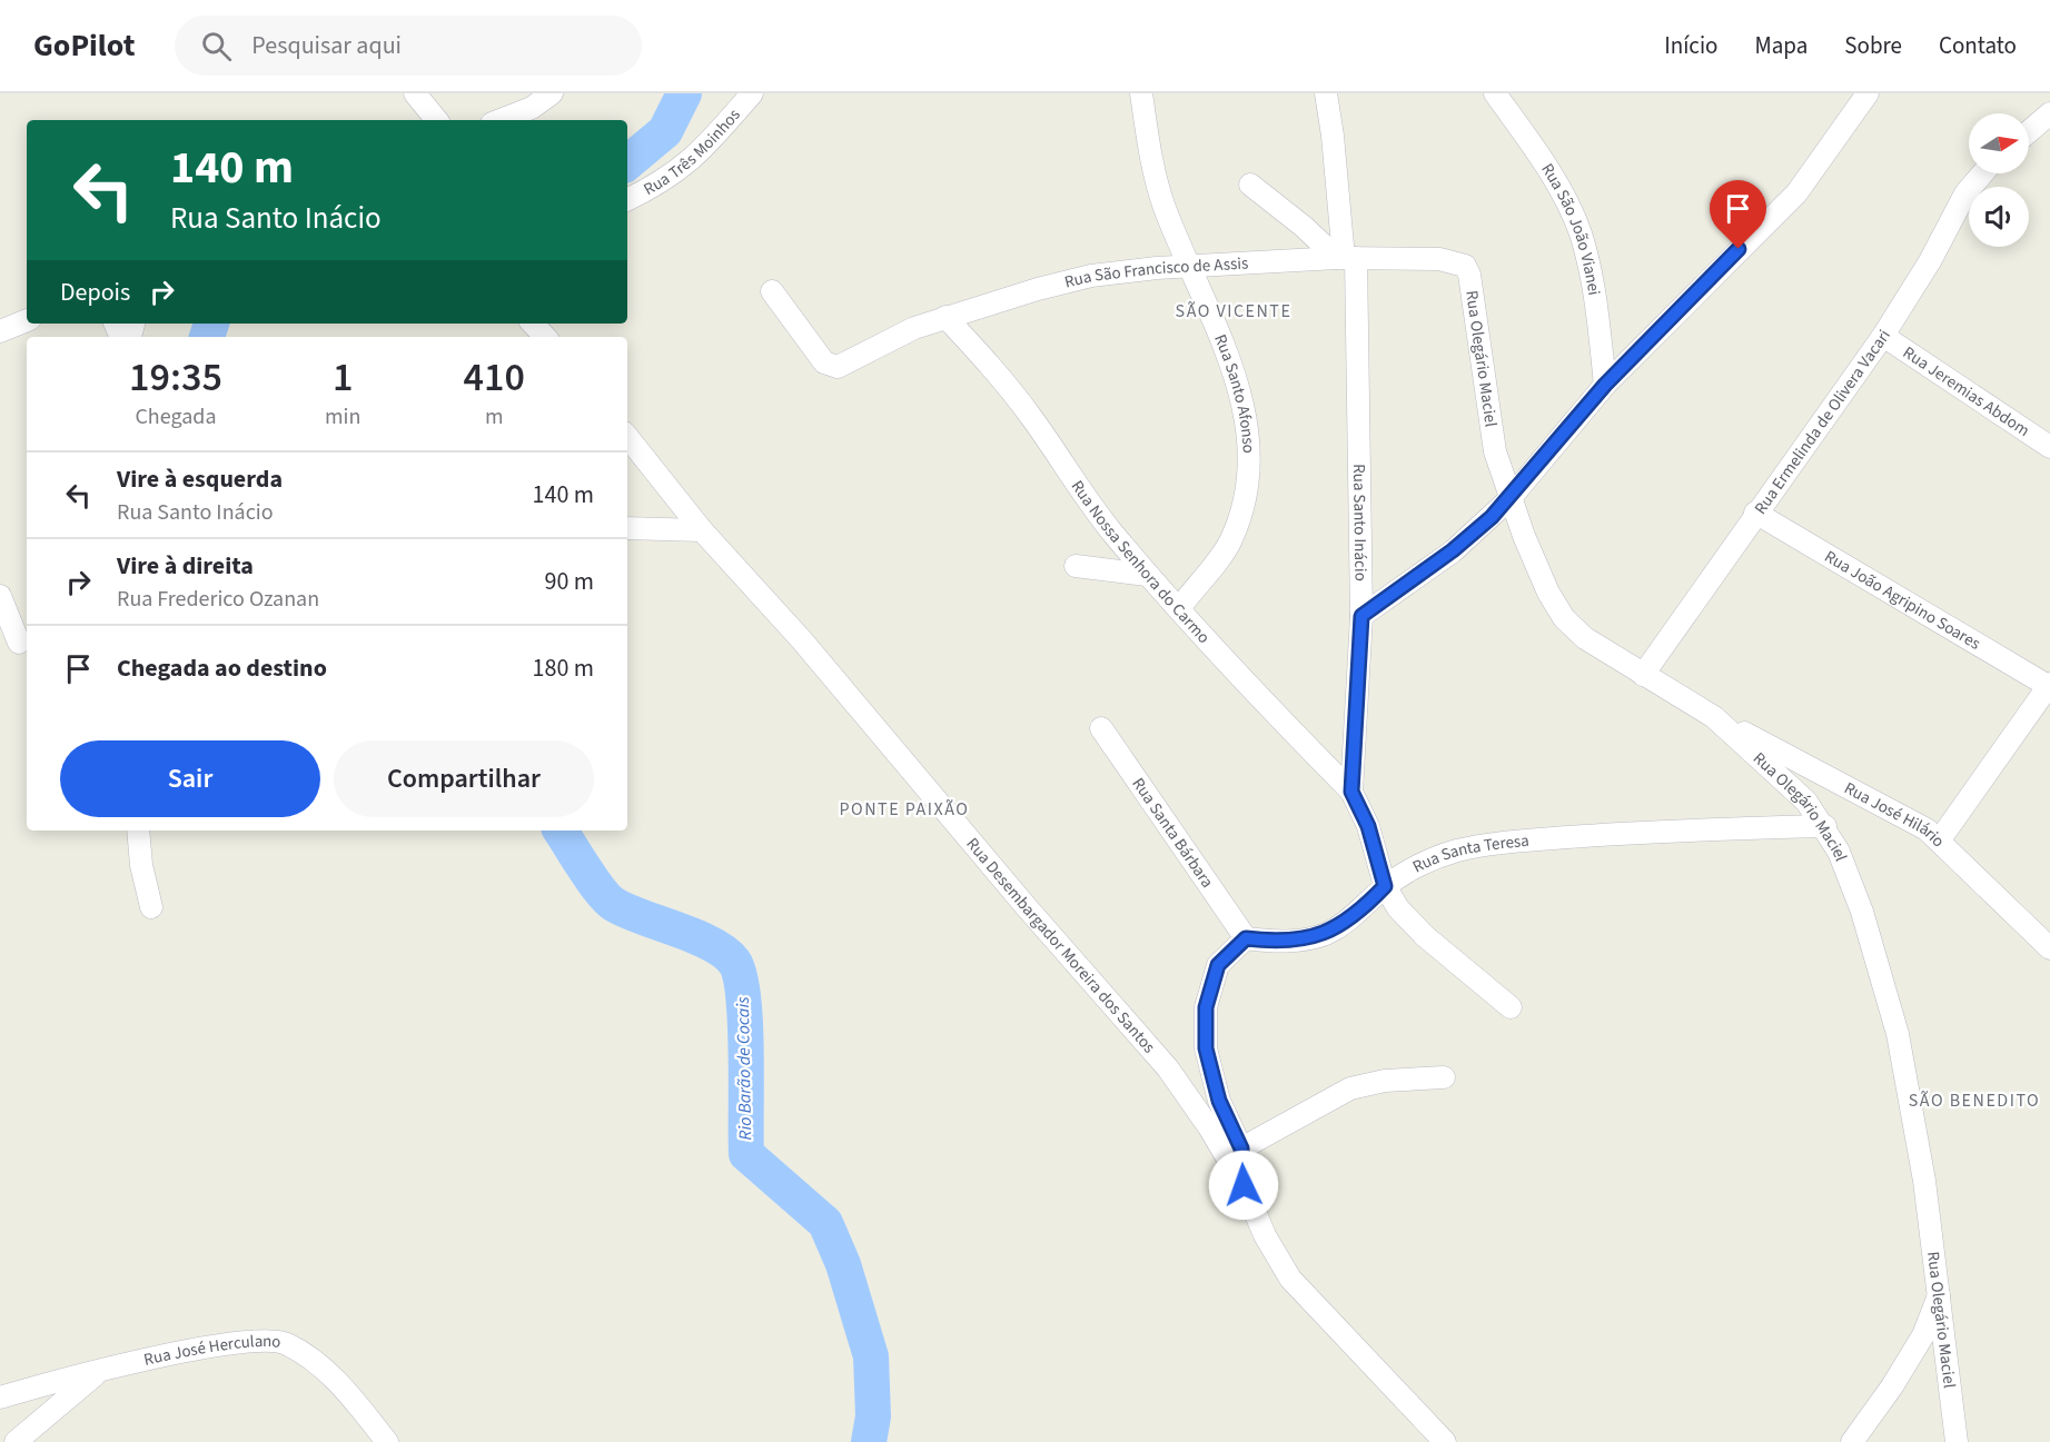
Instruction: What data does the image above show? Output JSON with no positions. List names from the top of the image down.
{
  "streets": {
    "street": [
      "Rua Três Moinhos",
      "Rua São João Vianei",
      "Rua São Francisco de Assis",
      "Rua Olegário Maciel",
      "Rua Jeremias Abdom",
      "Rua Santo Afonso",
      "Rua Ermelinda de Olivera Vacari",
      "Rua Santo Inácio",
      "Rua Nossa Senhora do Carmo",
      "Rua João Agripino Soares",
      "Rua José Hilário",
      "Rua Santa Bárbara",
      "Rua Santa Teresa",
      "Rua Desembargador Moreira dos Santos",
      "Rua José Herculano"
    ]
  },
  "crossings": [
    ["Rua São Francisco de Assis", "Rua Olegário Maciel"],
    ["Rua São Francisco de Assis", "Rua Santo Afonso"],
    ["Rua São Francisco de Assis", "Rua Santo Inácio"],
    ["Rua São Francisco de Assis", "Rua Nossa Senhora do Carmo"],
    ["Rua Olegário Maciel", "Rua Ermelinda de Olivera Vacari"],
    ["Rua Olegário Maciel", "Rua José Hilário"],
    ["Rua Olegário Maciel", "Rua Santa Teresa"],
    ["Rua Jeremias Abdom", "Rua Ermelinda de Olivera Vacari"],
    ["Rua Santo Afonso", "Rua Nossa Senhora do Carmo"],
    ["Rua Ermelinda de Olivera Vacari", "Rua João Agripino Soares"],
    ["Rua Santo Inácio", "Rua Nossa Senhora do Carmo"],
    ["Rua Santo Inácio", "Rua Santa Teresa"],
    ["Rua Santa Bárbara", "Rua Santa Teresa"]
  ],
  "districts": ["SÃO VICENTE", "PONTE PAIXÃO", "SÃO BENEDITO"],
  "water": ["Rio Barão de Cocais"],
  "north": "right",
  "page": {
    "header": "GoPilot",
    "search": "Pesquisar aqui",
    "nav": [
      "Início",
      "Mapa",
      "Sobre",
      "Contato"
    ],
    "turn": ["140 m", "Rua Santo Inácio"],
    "then": "Depois",
    "eta": [
      "19:35",
      "Chegada",
      "1",
      "min",
      "410",
      "m"
    ],
    "list": [
      {
        "name": "Vire à esquerda",
        "note": "Rua Santo Inácio",
        "value": "140 m"
      },
      {
        "name": "Vire à direita",
        "note": "Rua Frederico Ozanan",
        "value": "90 m"
      },
      {
        "name": "Chegada ao destino",
        "value": "180 m"
      }
    ],
    "buttons": ["Sair", "Compartilhar"]
  }
}
